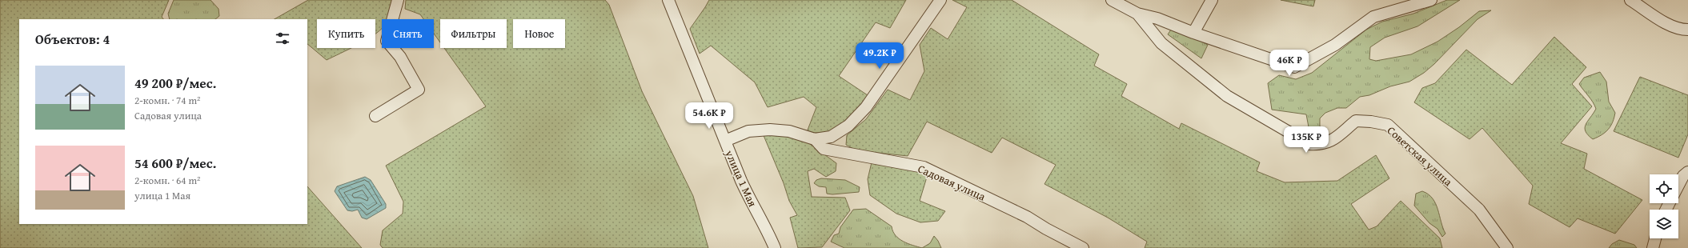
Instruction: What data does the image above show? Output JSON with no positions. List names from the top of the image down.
{
  "streets": {
    "street": ["Советская улица", "улица 1 Мая", "Садовая улица"]
  },
  "crossings": [
    ["улица 1 Мая", "Садовая улица"]
  ],
  "page": {
    "chip": [
      "Купить",
      "Снять",
      "Фильтры",
      "Новое"
    ],
    "heading": "Объектов: 4",
    "price": [
      "49.2K ₽",
      "46K ₽",
      "54.6K ₽",
      "135K ₽"
    ],
    "list": [
      {
        "name": "49 200 ₽/мес.",
        "note": "2-комн. · 74 m² · Садовая улица"
      },
      {
        "name": "54 600 ₽/мес.",
        "note": "2-комн. · 64 m² · улица 1 Мая"
      }
    ]
  }
}
